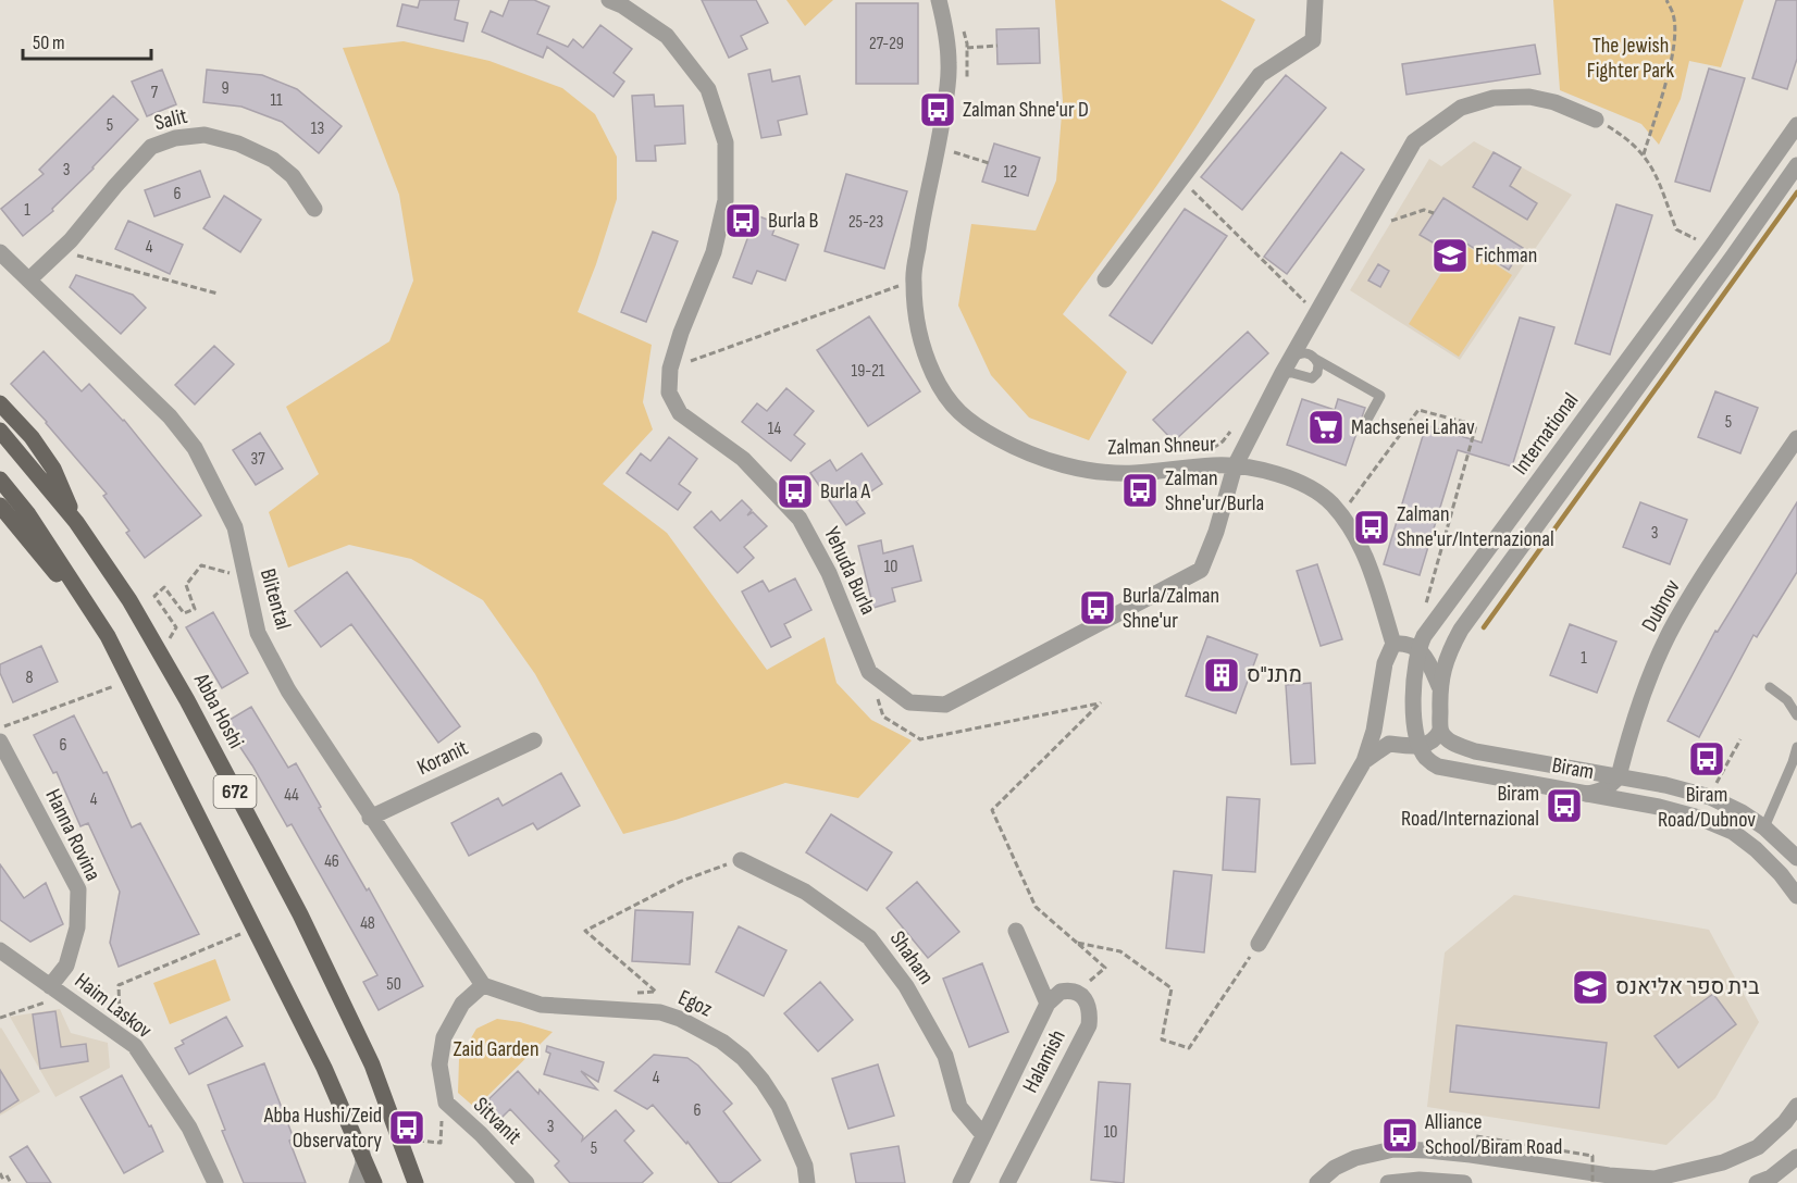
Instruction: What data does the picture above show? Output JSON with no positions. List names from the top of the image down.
{
  "streets": {
    "main road": ["Abba Hoshi", "672"],
    "street": [
      "Salit",
      "International",
      "Zalman Shneur",
      "Yehuda Burla",
      "Blitental",
      "Dubnov",
      "Koranit",
      "Biram",
      "Hanna Rovina",
      "Shaham",
      "Egoz",
      "Haim Laskov",
      "Halamish",
      "Sitvanit"
    ]
  },
  "crossings": [
    ["Salit", "Blitental"],
    ["Blitental", "Koranit"],
    ["Blitental", "Egoz"],
    ["Blitental", "Sitvanit"],
    ["Dubnov", "Biram"],
    ["Hanna Rovina", "Haim Laskov"],
    ["Shaham", "Halamish"],
    ["Egoz", "Sitvanit"]
  ],
  "parks": ["The Jewish Fighter Park", "Zaid Garden"],
  "places": {
    "bus stop": [
      "Zalman Shne'ur D",
      "Burla B",
      "Zalman Shne'ur/Burla",
      "Burla A",
      "Zalman Shne'ur/Internazional",
      "Burla/Zalman Shne'ur",
      "Biram Road/Dubnov",
      "Biram Road/Internazional",
      "Abba Hushi/Zeid Observatory",
      "Alliance School/Biram Road"
    ],
    "school or university": ["Fichman", "בית ספר אליאנס"],
    "supermarket": ["Machsenei Lahav"],
    "building": ["מתנ\"ס"]
  },
  "house_numbers": [
    "27-29",
    "9",
    "7",
    "11",
    "5",
    "13",
    "3",
    "12",
    "6",
    "1",
    "25-23",
    "4",
    "19-21",
    "5",
    "14",
    "37",
    "3",
    "10",
    "1",
    "8",
    "6",
    "44",
    "4",
    "46",
    "48",
    "50",
    "4",
    "6",
    "3",
    "10",
    "5"
  ],
  "scale_bar": "50 m"
}
